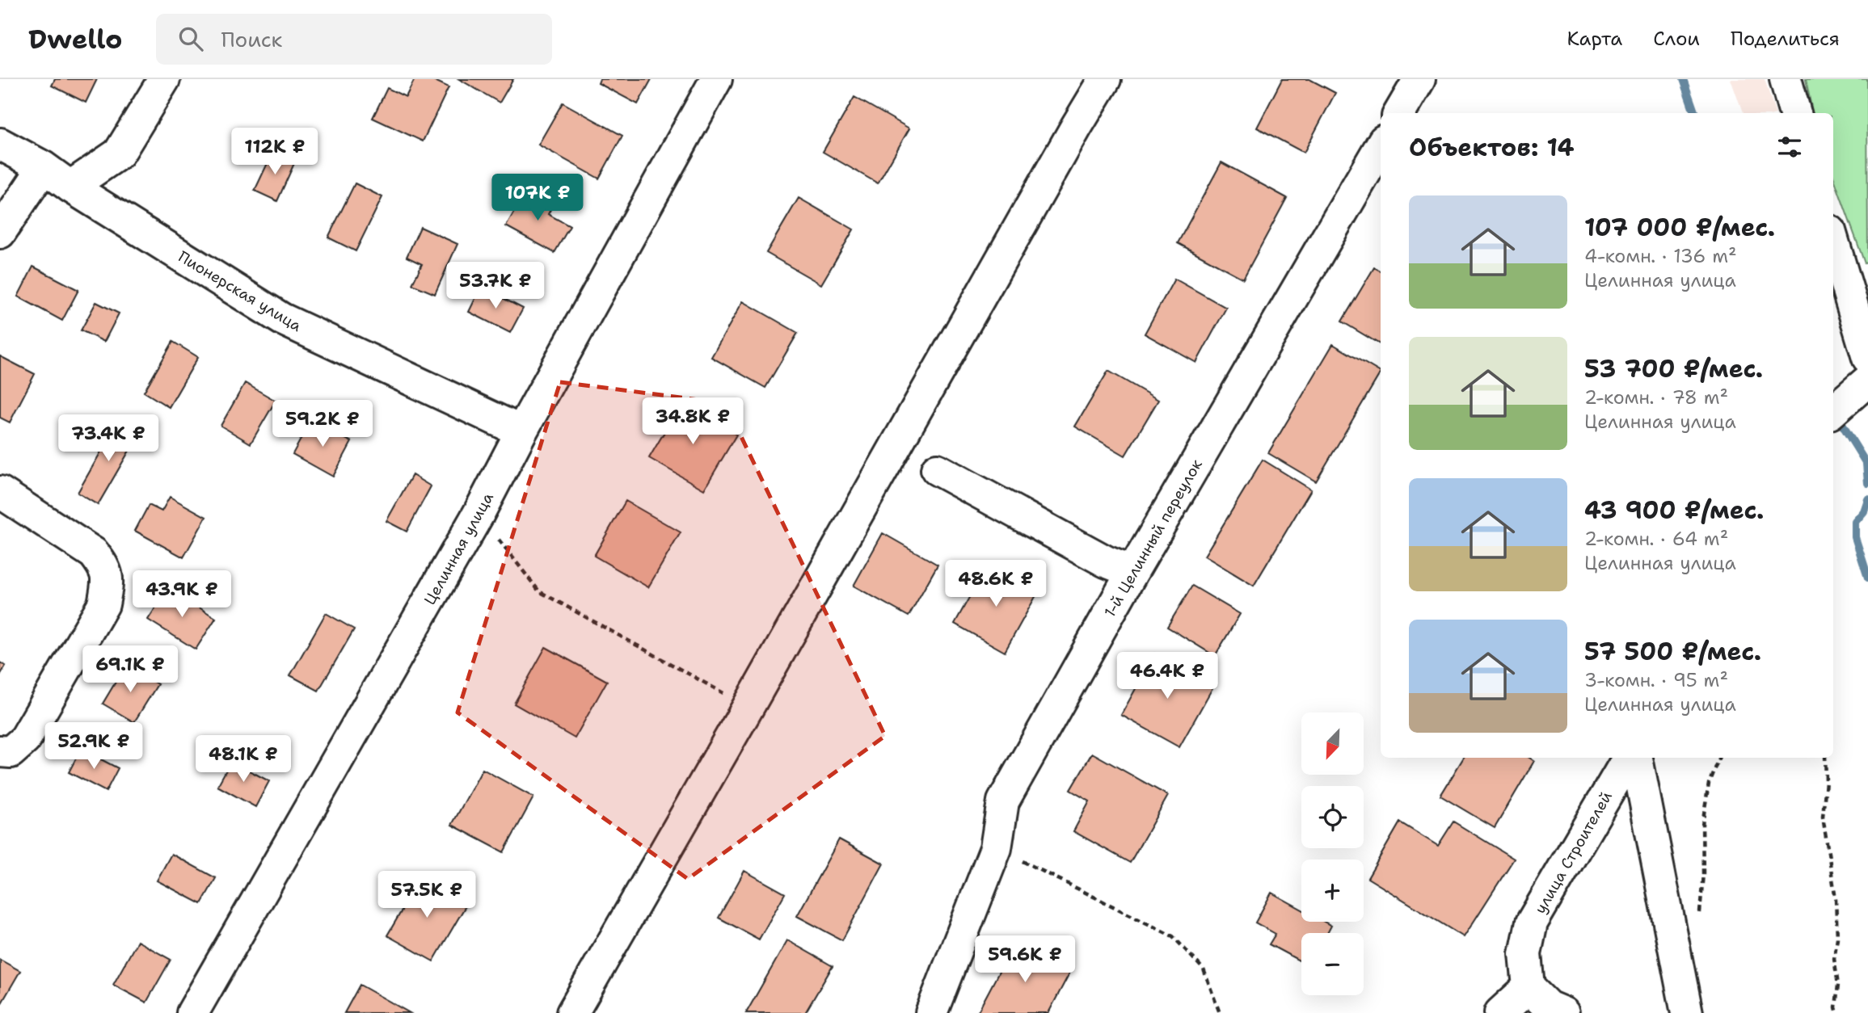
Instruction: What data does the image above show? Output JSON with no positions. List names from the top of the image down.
{
  "streets": {
    "street": [
      "Пионерская улица",
      "1-й Целинный переулок",
      "Целинная улица",
      "улица Строителей"
    ]
  },
  "crossings": [
    ["Пионерская улица", "Целинная улица"]
  ],
  "north": "bottom left",
  "page": {
    "header": "Dwello",
    "search": "Поиск",
    "nav": ["Карта", "Слои", "Поделиться"],
    "heading": "Объектов: 14",
    "price": [
      "112K ₽",
      "107K ₽",
      "53.7K ₽",
      "34.8K ₽",
      "59.2K ₽",
      "73.4K ₽",
      "48.6K ₽",
      "43.9K ₽",
      "69.1K ₽",
      "46.4K ₽",
      "52.9K ₽",
      "48.1K ₽",
      "57.5K ₽",
      "59.6K ₽"
    ],
    "list": [
      {
        "name": "107 000 ₽/мес.",
        "note": "4-комн. · 136 m² · Целинная улица"
      },
      {
        "name": "53 700 ₽/мес.",
        "note": "2-комн. · 78 m² · Целинная улица"
      },
      {
        "name": "43 900 ₽/мес.",
        "note": "2-комн. · 64 m² · Целинная улица"
      },
      {
        "name": "57 500 ₽/мес.",
        "note": "3-комн. · 95 m² · Целинная улица"
      }
    ],
    "map_buttons": ["+", "−"]
  }
}
